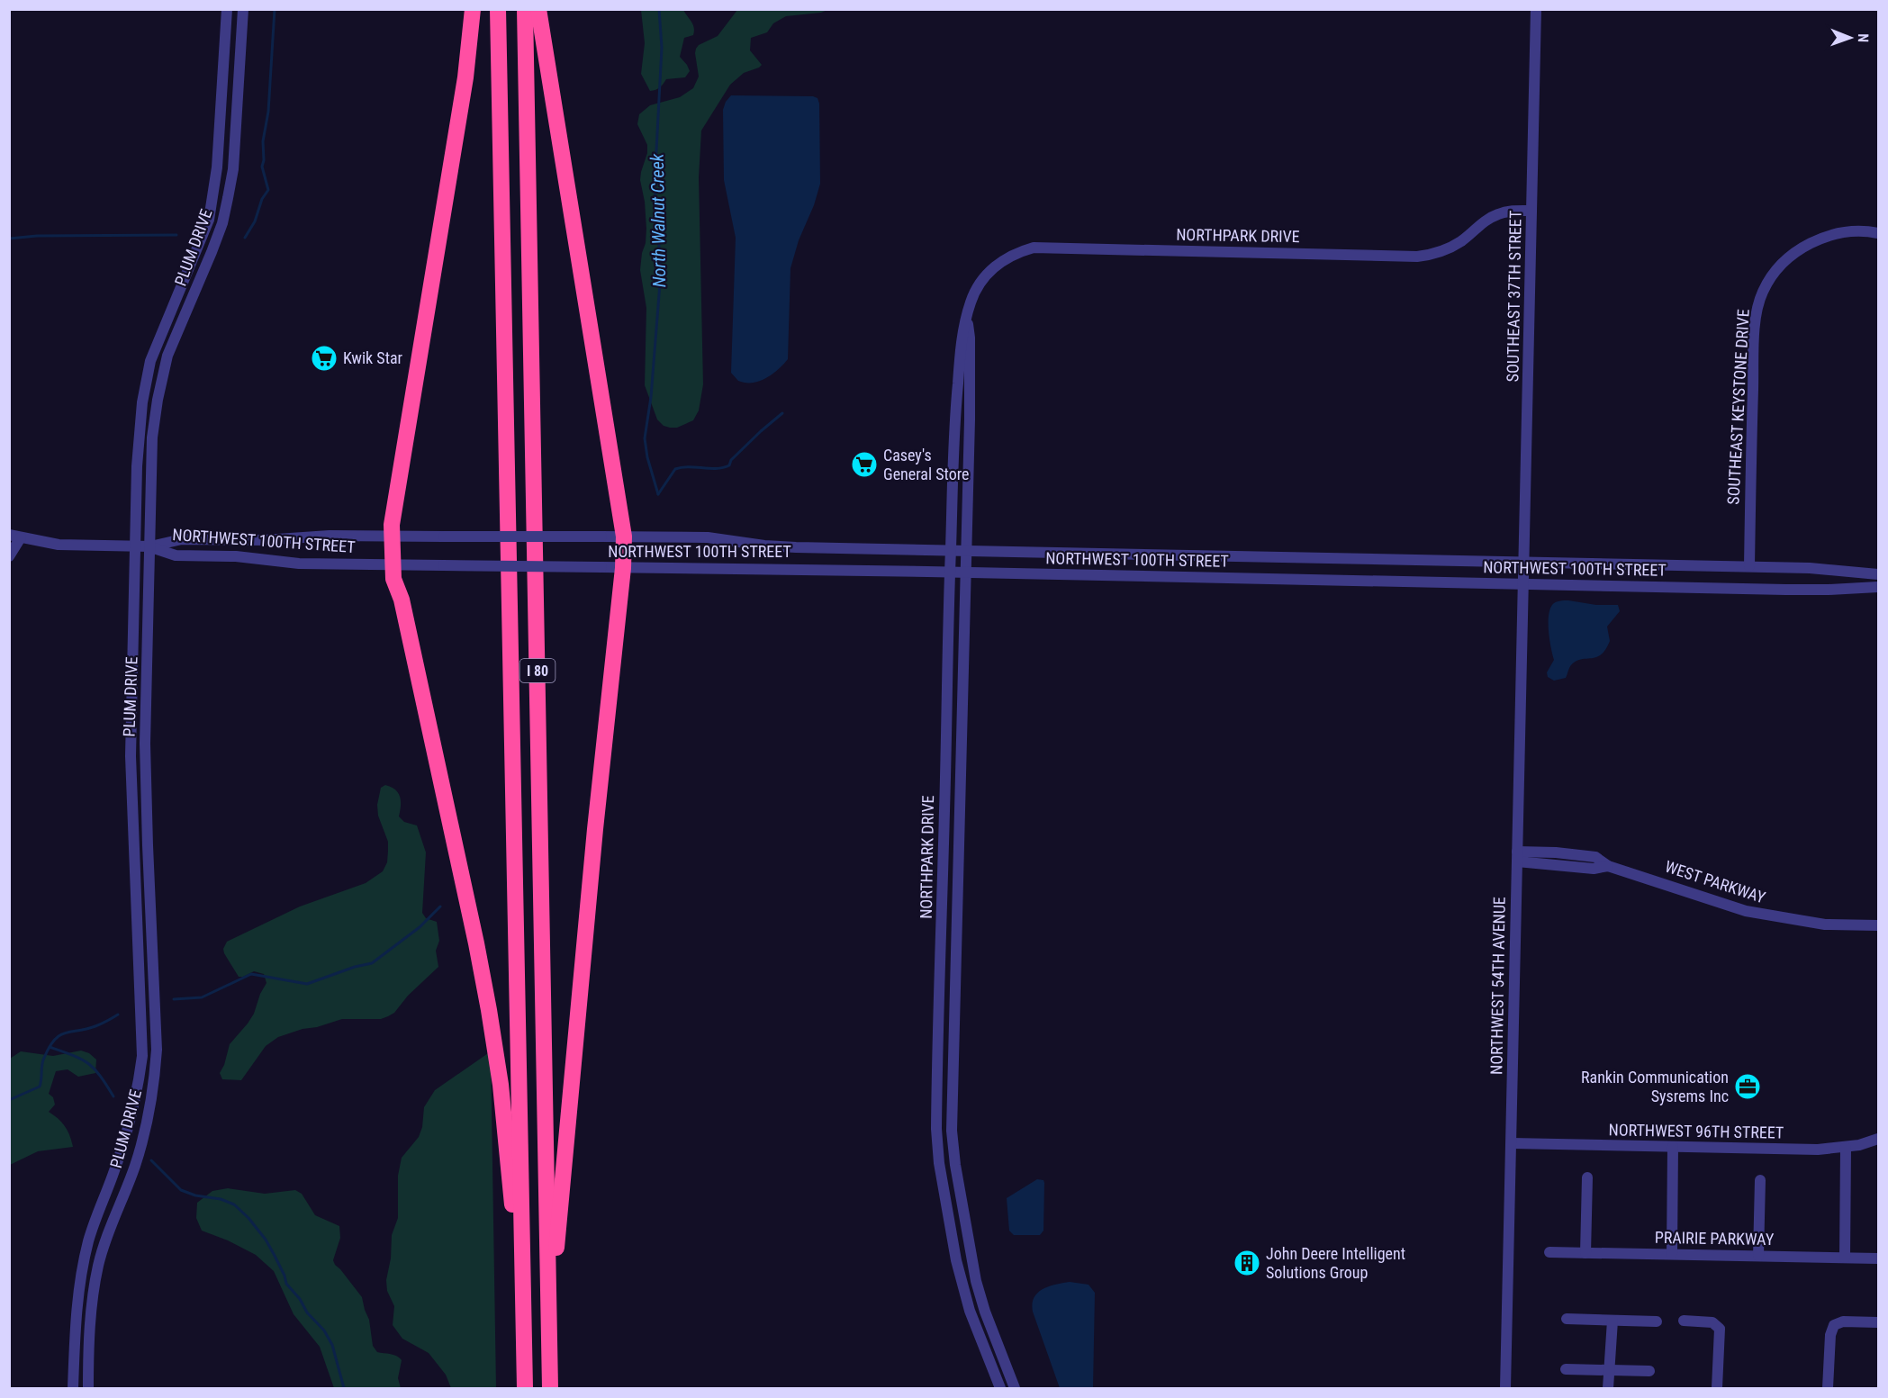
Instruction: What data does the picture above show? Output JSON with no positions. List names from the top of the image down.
{
  "streets": {
    "highway": ["I 80"],
    "street": [
      "NORTHPARK DRIVE",
      "PLUM DRIVE",
      "SOUTHEAST 37TH STREET",
      "SOUTHEAST KEYSTONE DRIVE",
      "NORTHWEST 100TH STREET",
      "WEST PARKWAY",
      "NORTHWEST 54TH AVENUE",
      "NORTHWEST 96TH STREET",
      "PRAIRIE PARKWAY"
    ]
  },
  "crossings": [
    ["NORTHPARK DRIVE", "SOUTHEAST 37TH STREET"],
    ["NORTHPARK DRIVE", "NORTHWEST 100TH STREET"],
    ["PLUM DRIVE", "NORTHWEST 100TH STREET"],
    ["SOUTHEAST 37TH STREET", "NORTHWEST 100TH STREET"],
    ["SOUTHEAST 37TH STREET", "NORTHWEST 54TH AVENUE"],
    ["SOUTHEAST KEYSTONE DRIVE", "NORTHWEST 100TH STREET"],
    ["NORTHWEST 100TH STREET", "NORTHWEST 54TH AVENUE"],
    ["WEST PARKWAY", "NORTHWEST 54TH AVENUE"],
    ["NORTHWEST 54TH AVENUE", "NORTHWEST 96TH STREET"]
  ],
  "water": ["North Walnut Creek"],
  "places": {
    "supermarket": ["Kwik Star", "Casey's General Store"],
    "office": ["Rankin Communication Sysrems Inc"],
    "building": ["John Deere Intelligent Solutions Group"]
  },
  "north": "right"
}
